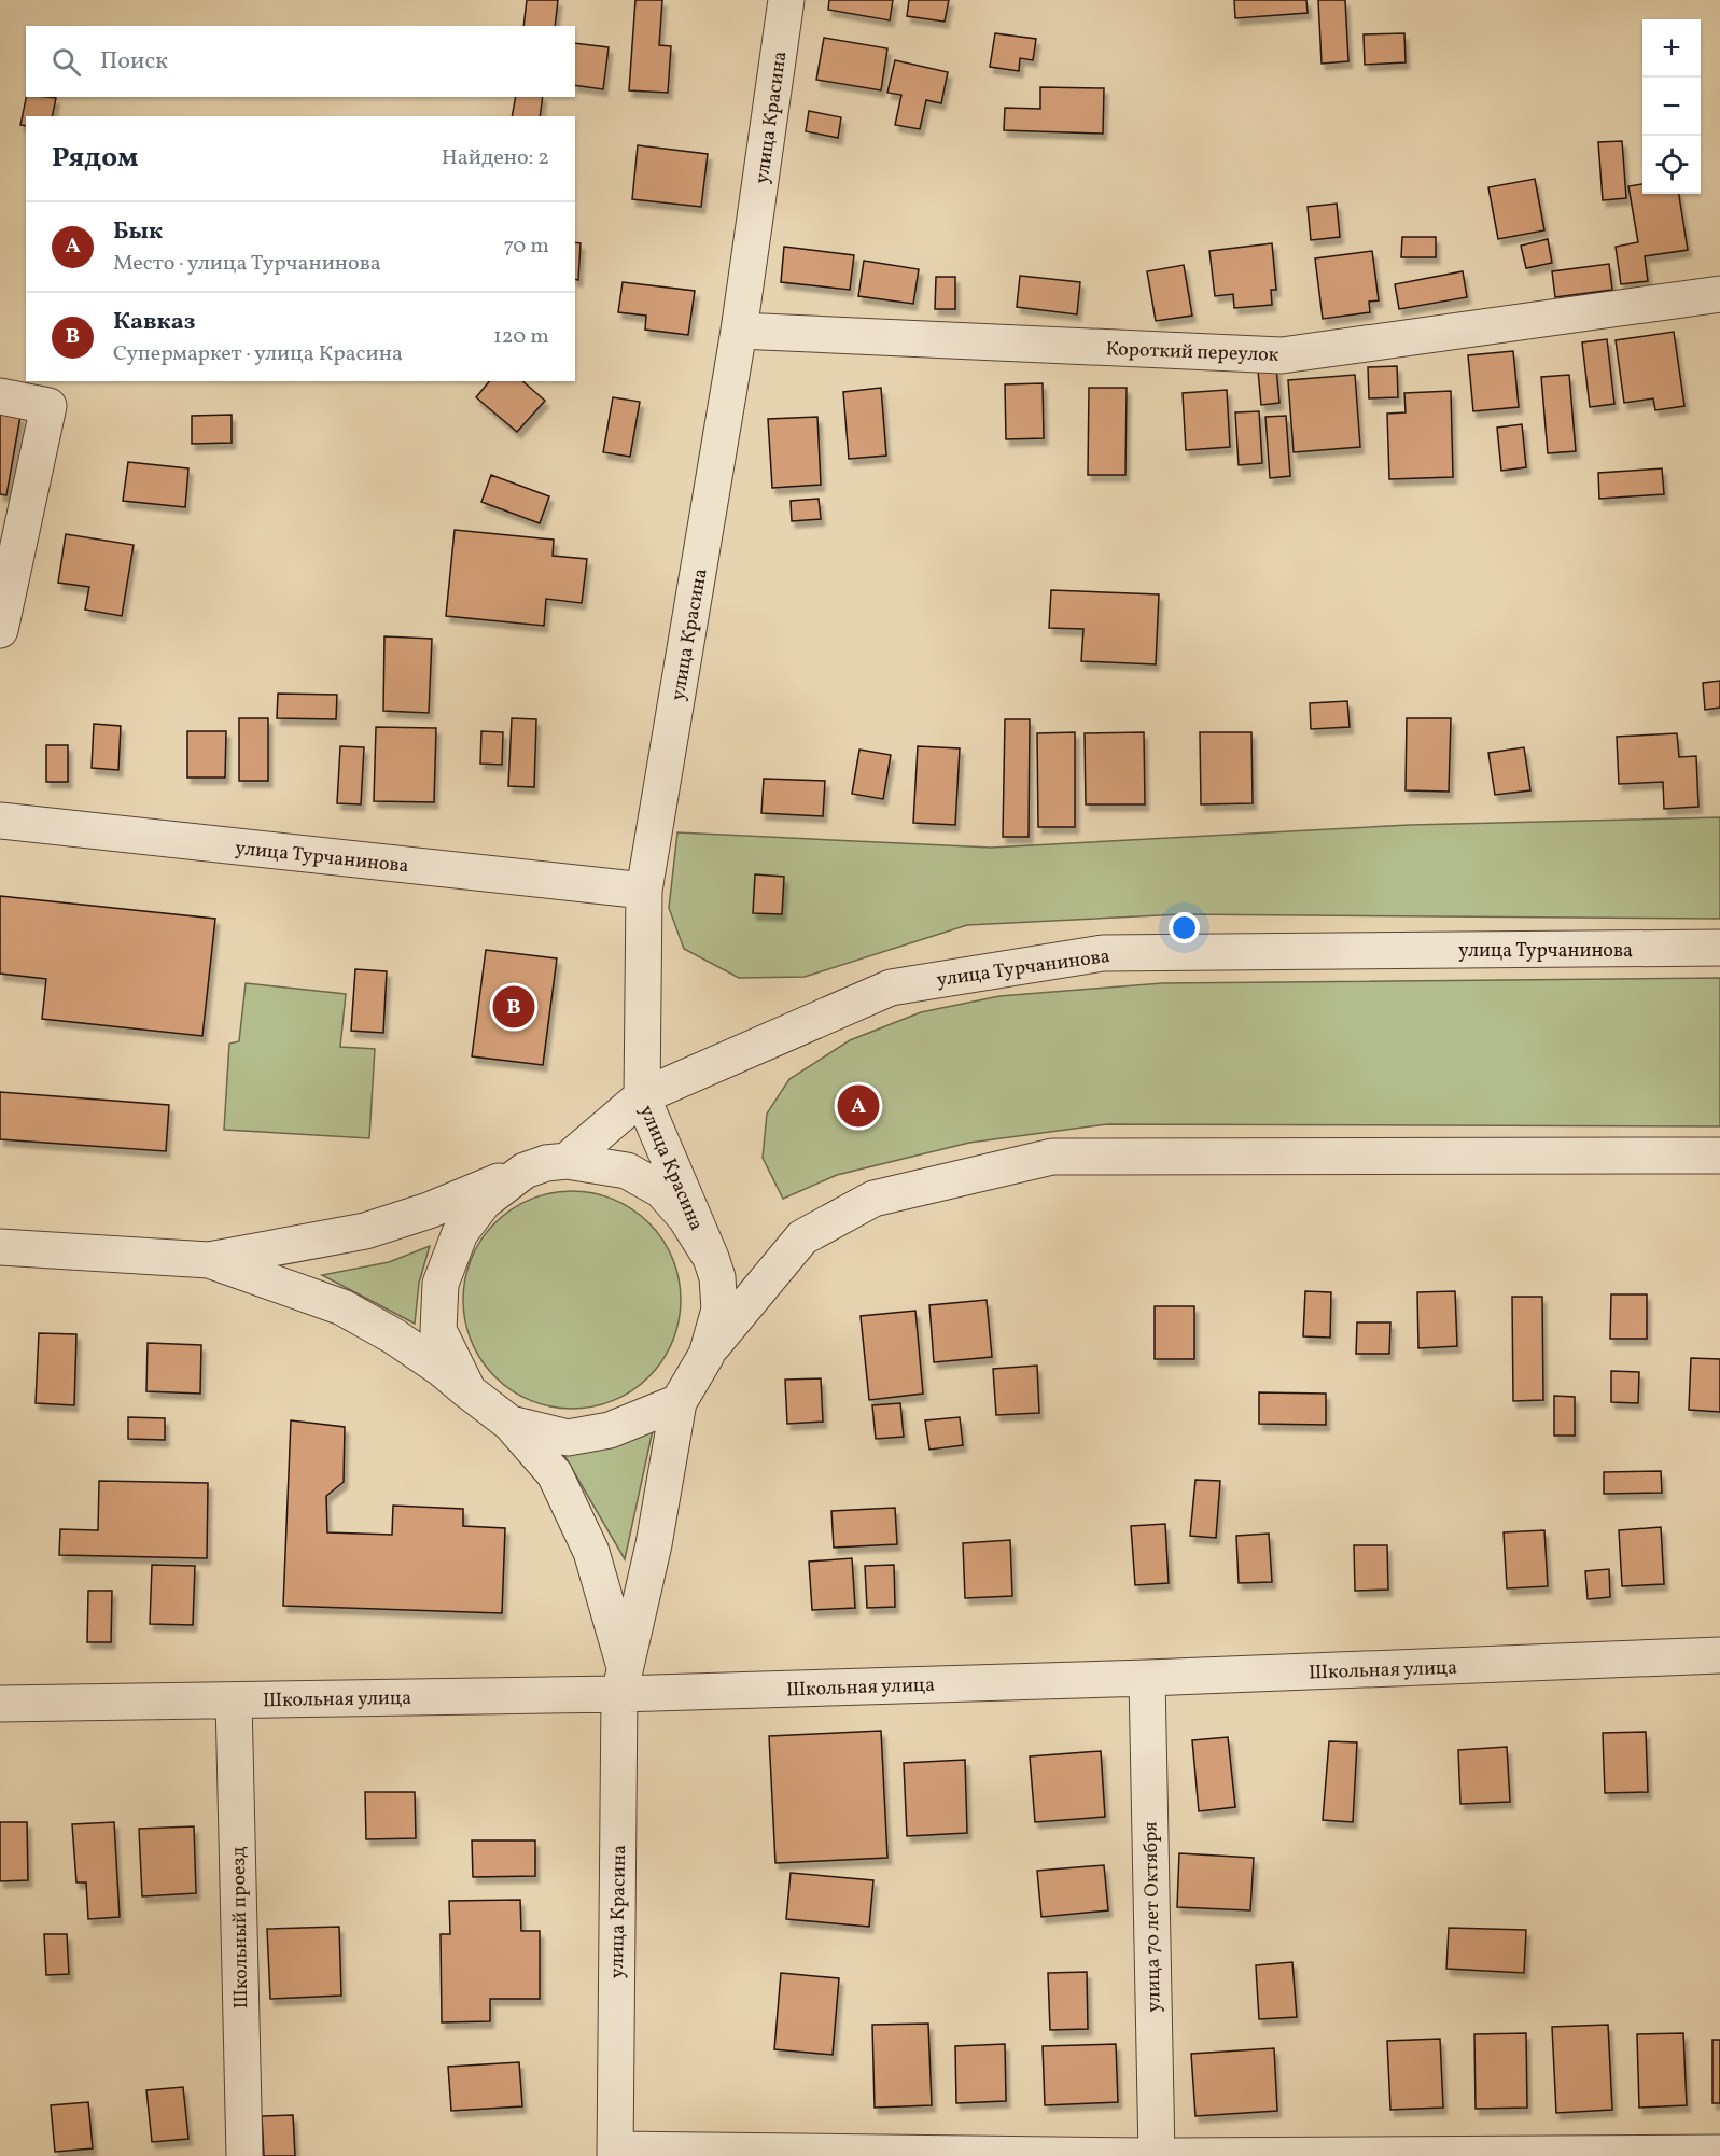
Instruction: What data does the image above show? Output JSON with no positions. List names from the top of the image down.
{
  "streets": {
    "street": [
      "улица Красина",
      "Короткий переулок",
      "улица Турчанинова",
      "Школьная улица",
      "улица 70 лет Октября",
      "Школьный проезд"
    ]
  },
  "crossings": [
    ["улица Красина", "Короткий переулок"],
    ["улица Красина", "улица Турчанинова"],
    ["улица Красина", "Школьная улица"],
    ["Школьная улица", "улица 70 лет Октября"],
    ["Школьная улица", "Школьный проезд"]
  ],
  "page": {
    "map_buttons": ["+", "−"],
    "search": "Поиск",
    "heading": ["Рядом", "Найдено: 2"],
    "list": [
      {
        "mark": "A",
        "name": "Бык",
        "note": "Место · улица Турчанинова",
        "value": "70 m"
      },
      {
        "mark": "B",
        "name": "Кавказ",
        "note": "Супермаркет · улица Красина",
        "value": "120 m"
      }
    ],
    "pins": ["B", "A"]
  }
}
